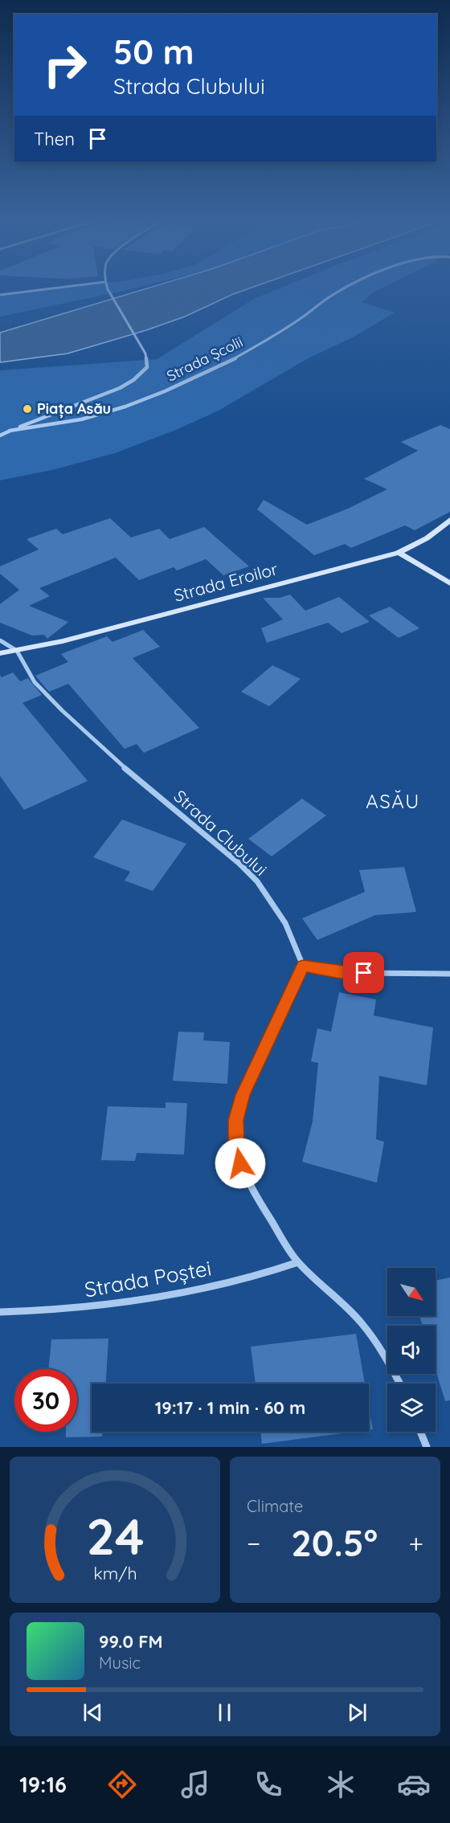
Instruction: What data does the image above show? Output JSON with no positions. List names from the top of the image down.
{
  "streets": {
    "main road": ["Strada Eroilor"],
    "street": ["Strada Școlii", "Strada Clubului", "Strada Poștei"]
  },
  "crossings": [
    ["Strada Eroilor", "Strada Clubului"]
  ],
  "districts": ["ASĂU"],
  "places": ["Piața Asău"],
  "north": "bottom right",
  "page": {
    "turn": ["50 m", "Strada Clubului"],
    "then": "Then",
    "limit": "30",
    "trip": "19:17 · 1 min · 60 m",
    "tile": "Climate",
    "heat": ["−", "20.5°", "+"],
    "song": ["99.0 FM", "Music"],
    "tabs": "19:16",
    "gauge": ["24", "km/h"]
  }
}
